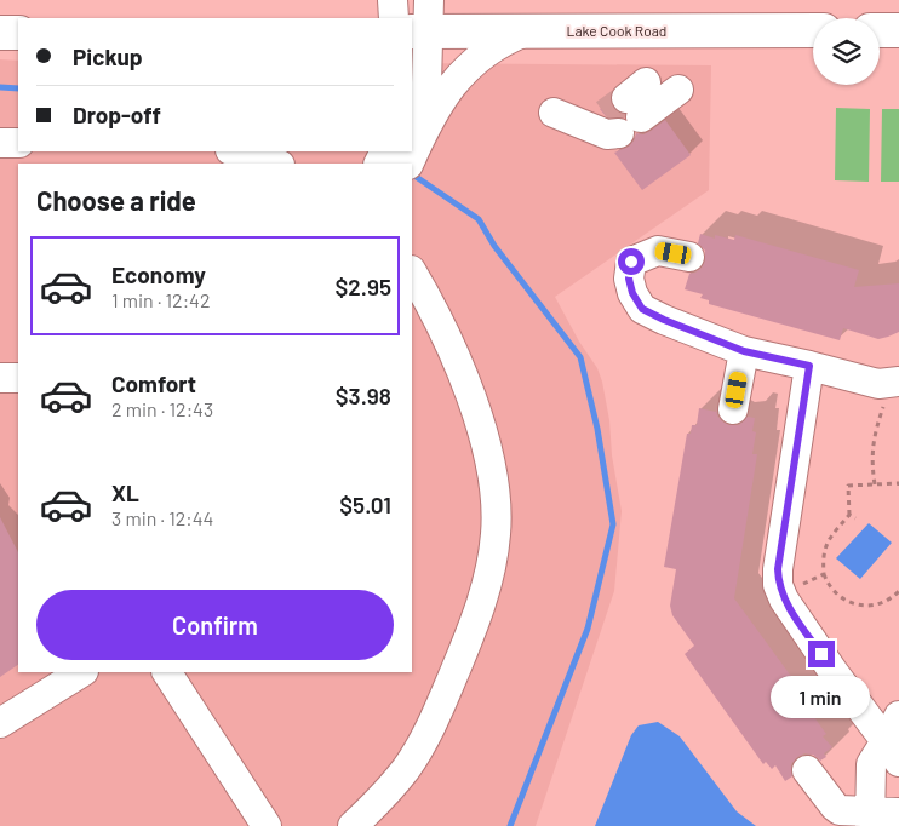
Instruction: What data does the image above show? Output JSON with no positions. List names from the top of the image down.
{
  "streets": {
    "main road": ["Lake Cook Road"]
  },
  "page": {
    "banner": ["Pickup", "Drop-off"],
    "heading": "Choose a ride",
    "list": [
      {
        "name": "Economy",
        "note": "1 min · 12:42",
        "value": "$2.95"
      },
      {
        "name": "Comfort",
        "note": "2 min · 12:43",
        "value": "$3.98"
      },
      {
        "name": "XL",
        "note": "3 min · 12:44",
        "value": "$5.01"
      }
    ],
    "buttons": "Confirm",
    "bubble": "1 min"
  }
}
